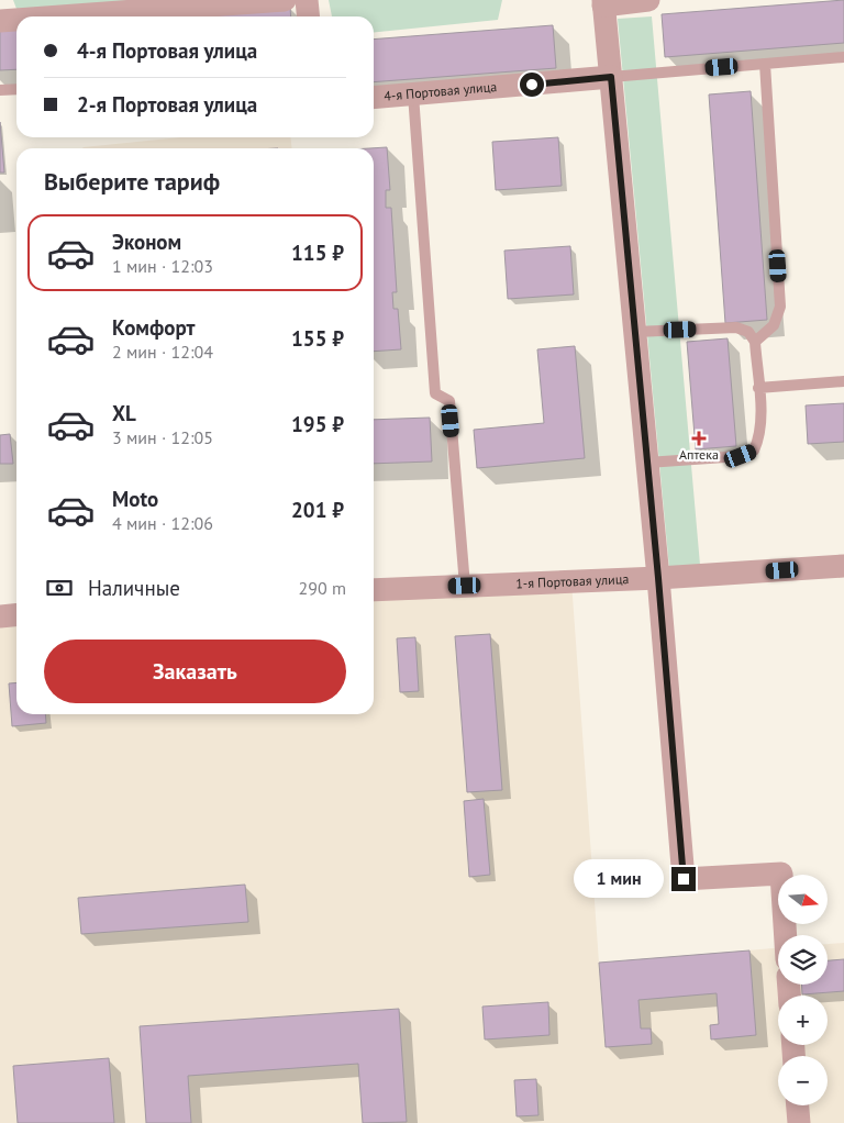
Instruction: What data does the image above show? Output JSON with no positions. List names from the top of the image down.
{
  "streets": {
    "street": ["4-я Портовая улица", "1-я Портовая улица"]
  },
  "places": {
    "health": ["Аптека"]
  },
  "north": "right",
  "page": {
    "banner": ["4-я Портовая улица", "2-я Портовая улица"],
    "heading": "Выберите тариф",
    "list": [
      {
        "name": "Эконом",
        "note": "1 мин · 12:03",
        "value": "115 ₽"
      },
      {
        "name": "Комфорт",
        "note": "2 мин · 12:04",
        "value": "155 ₽"
      },
      {
        "name": "XL",
        "note": "3 мин · 12:05",
        "value": "195 ₽"
      },
      {
        "name": "Moto",
        "note": "4 мин · 12:06",
        "value": "201 ₽"
      }
    ],
    "pay": ["Наличные", "290 m"],
    "buttons": "Заказать",
    "bubble": "1 мин",
    "map_buttons": ["+", "−"]
  }
}
